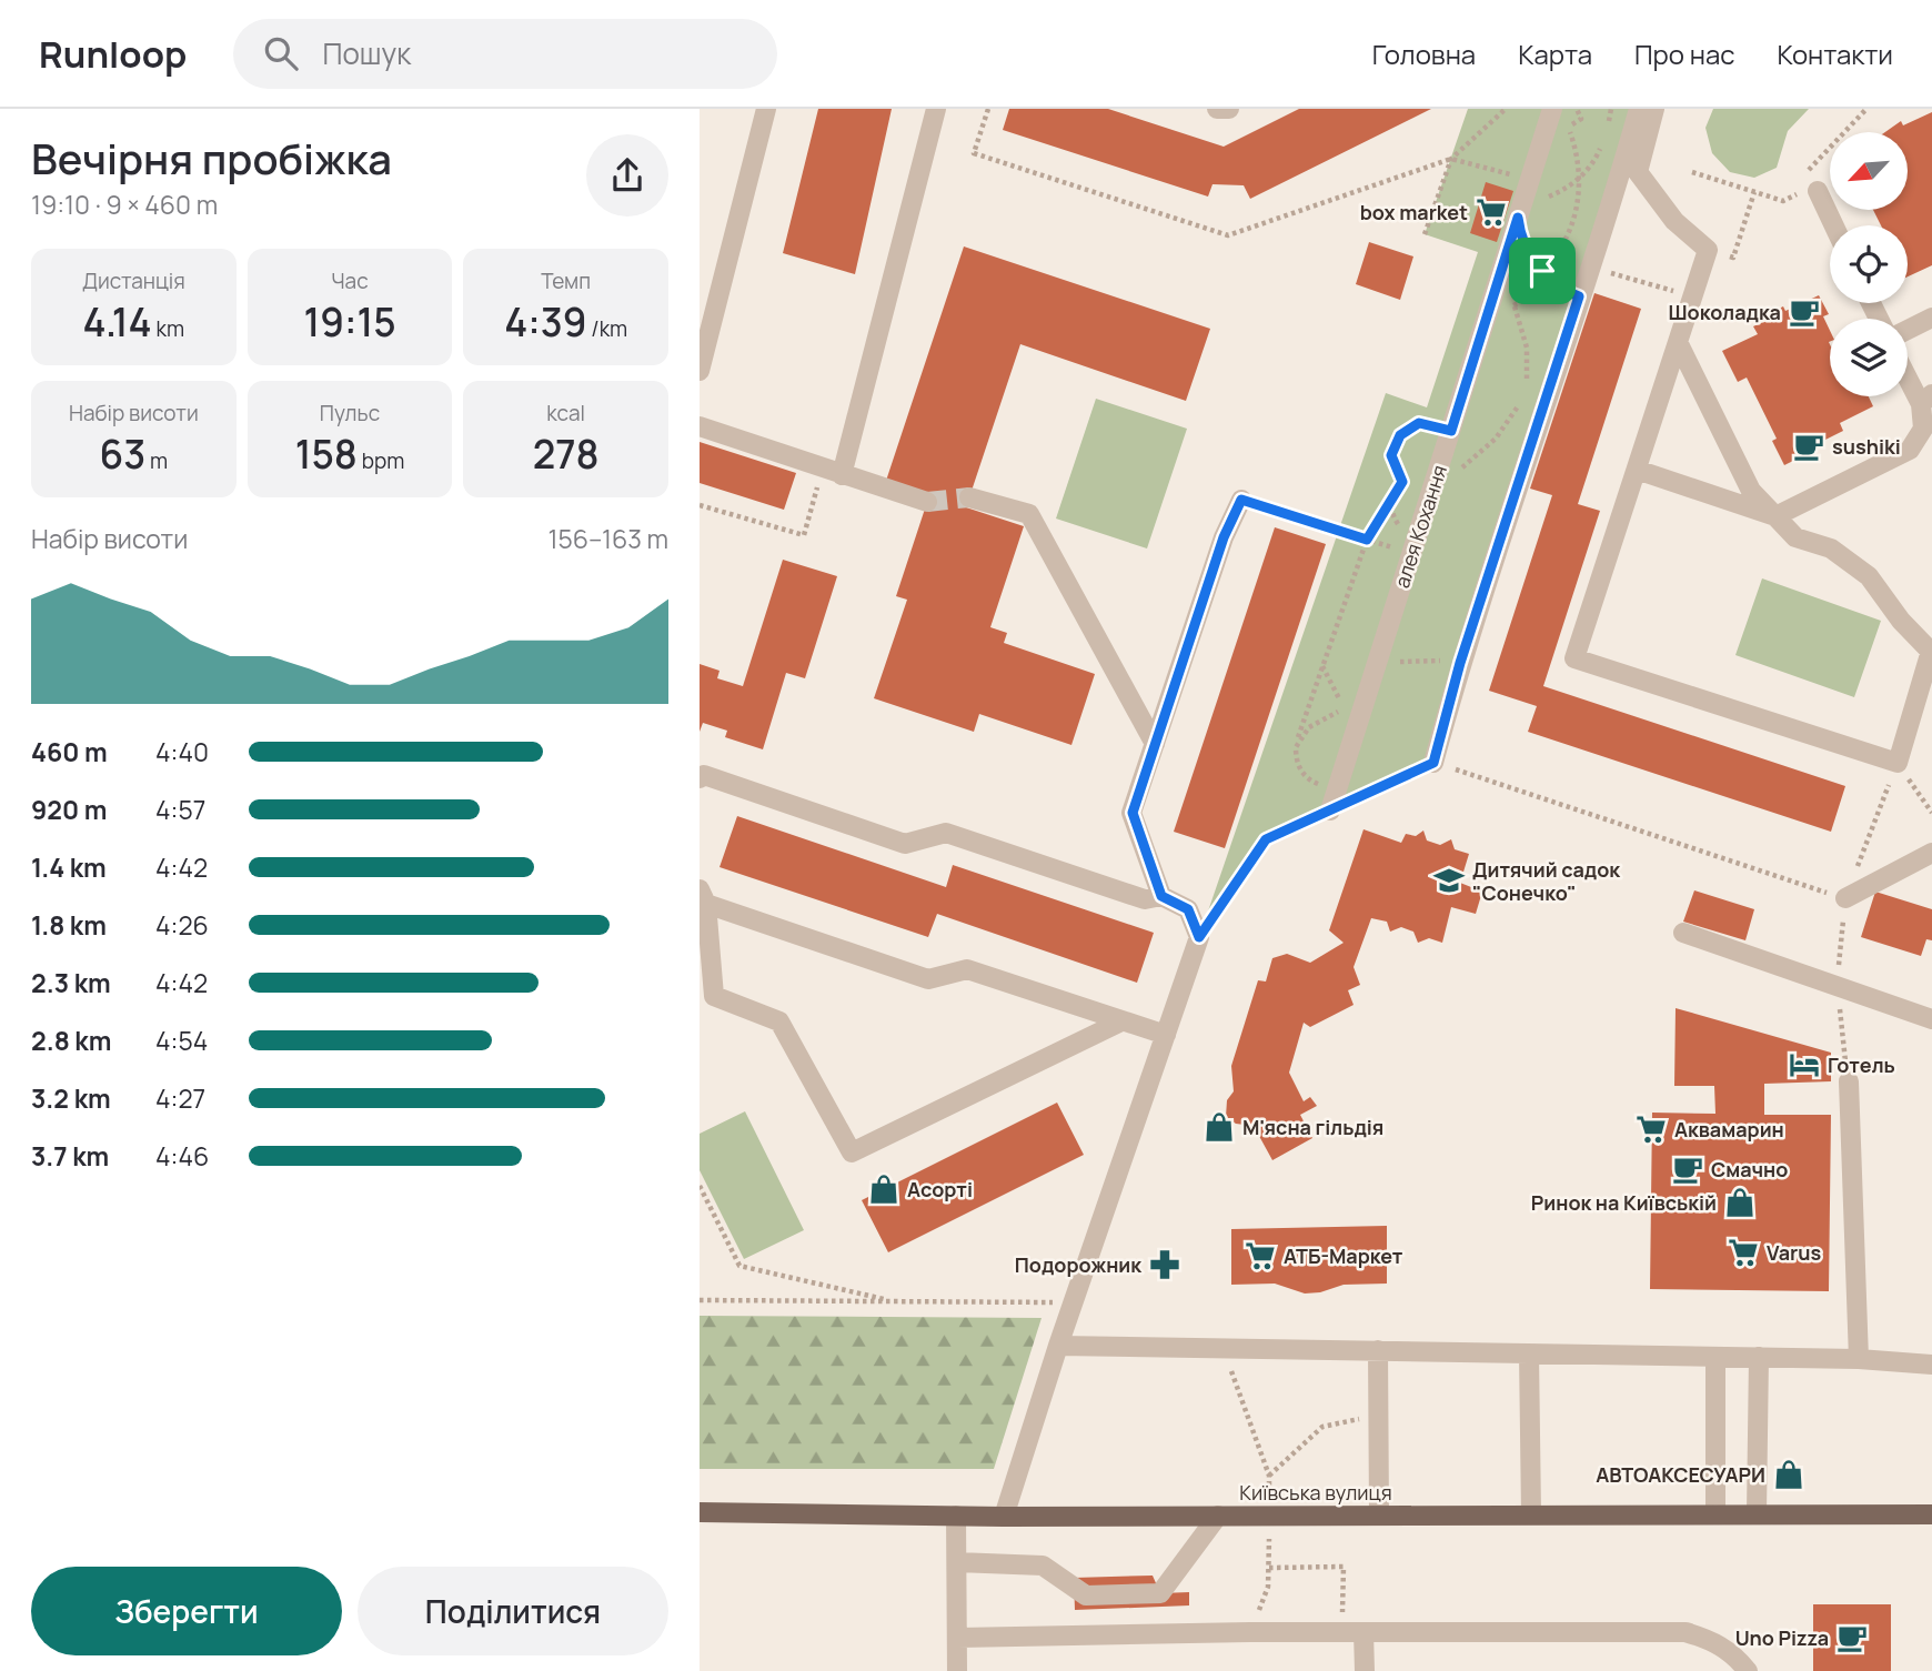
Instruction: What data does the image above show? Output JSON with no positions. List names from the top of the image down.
{
  "streets": {
    "main road": ["Київська вулиця"],
    "street": ["алея Кохання"]
  },
  "places": {
    "supermarket": [
      "box market",
      "Аквамарин",
      "Varus",
      "АТБ-Маркет"
    ],
    "cafe": [
      "Шоколадка",
      "sushiki",
      "Смачно",
      "Uno Pizza"
    ],
    "school or university": ["Дитячий садок \"Сонечко\""],
    "hotel": ["Готель"],
    "shop": [
      "М'ясна гільдія",
      "Асорті",
      "Ринок на Київській",
      "АВТОАКСЕСУАРИ"
    ],
    "pharmacy": ["Подорожник"]
  },
  "north": "bottom left",
  "page": {
    "header": "Runloop",
    "search": "Пошук",
    "nav": [
      "Головна",
      "Карта",
      "Про нас",
      "Контакти"
    ],
    "heading": ["Вечірня пробіжка", "19:10 · 9 × 460 m"],
    "stats": [
      ["Дистанція", "4.14 km"],
      ["Час", "19:15"],
      ["Темп", "4:39 /km"],
      ["Набір висоти", "63 m"],
      ["Пульс", "158 bpm"],
      ["kcal", "278"]
    ],
    "chart": ["Набір висоти", "156–163 m"],
    "list": [
      {
        "name": "460 m",
        "note": "4:40"
      },
      {
        "name": "920 m",
        "note": "4:57"
      },
      {
        "name": "1.4 km",
        "note": "4:42"
      },
      {
        "name": "1.8 km",
        "note": "4:26"
      },
      {
        "name": "2.3 km",
        "note": "4:42"
      },
      {
        "name": "2.8 km",
        "note": "4:54"
      },
      {
        "name": "3.2 km",
        "note": "4:27"
      },
      {
        "name": "3.7 km",
        "note": "4:46"
      }
    ],
    "buttons": ["Зберегти", "Поділитися"]
  }
}
